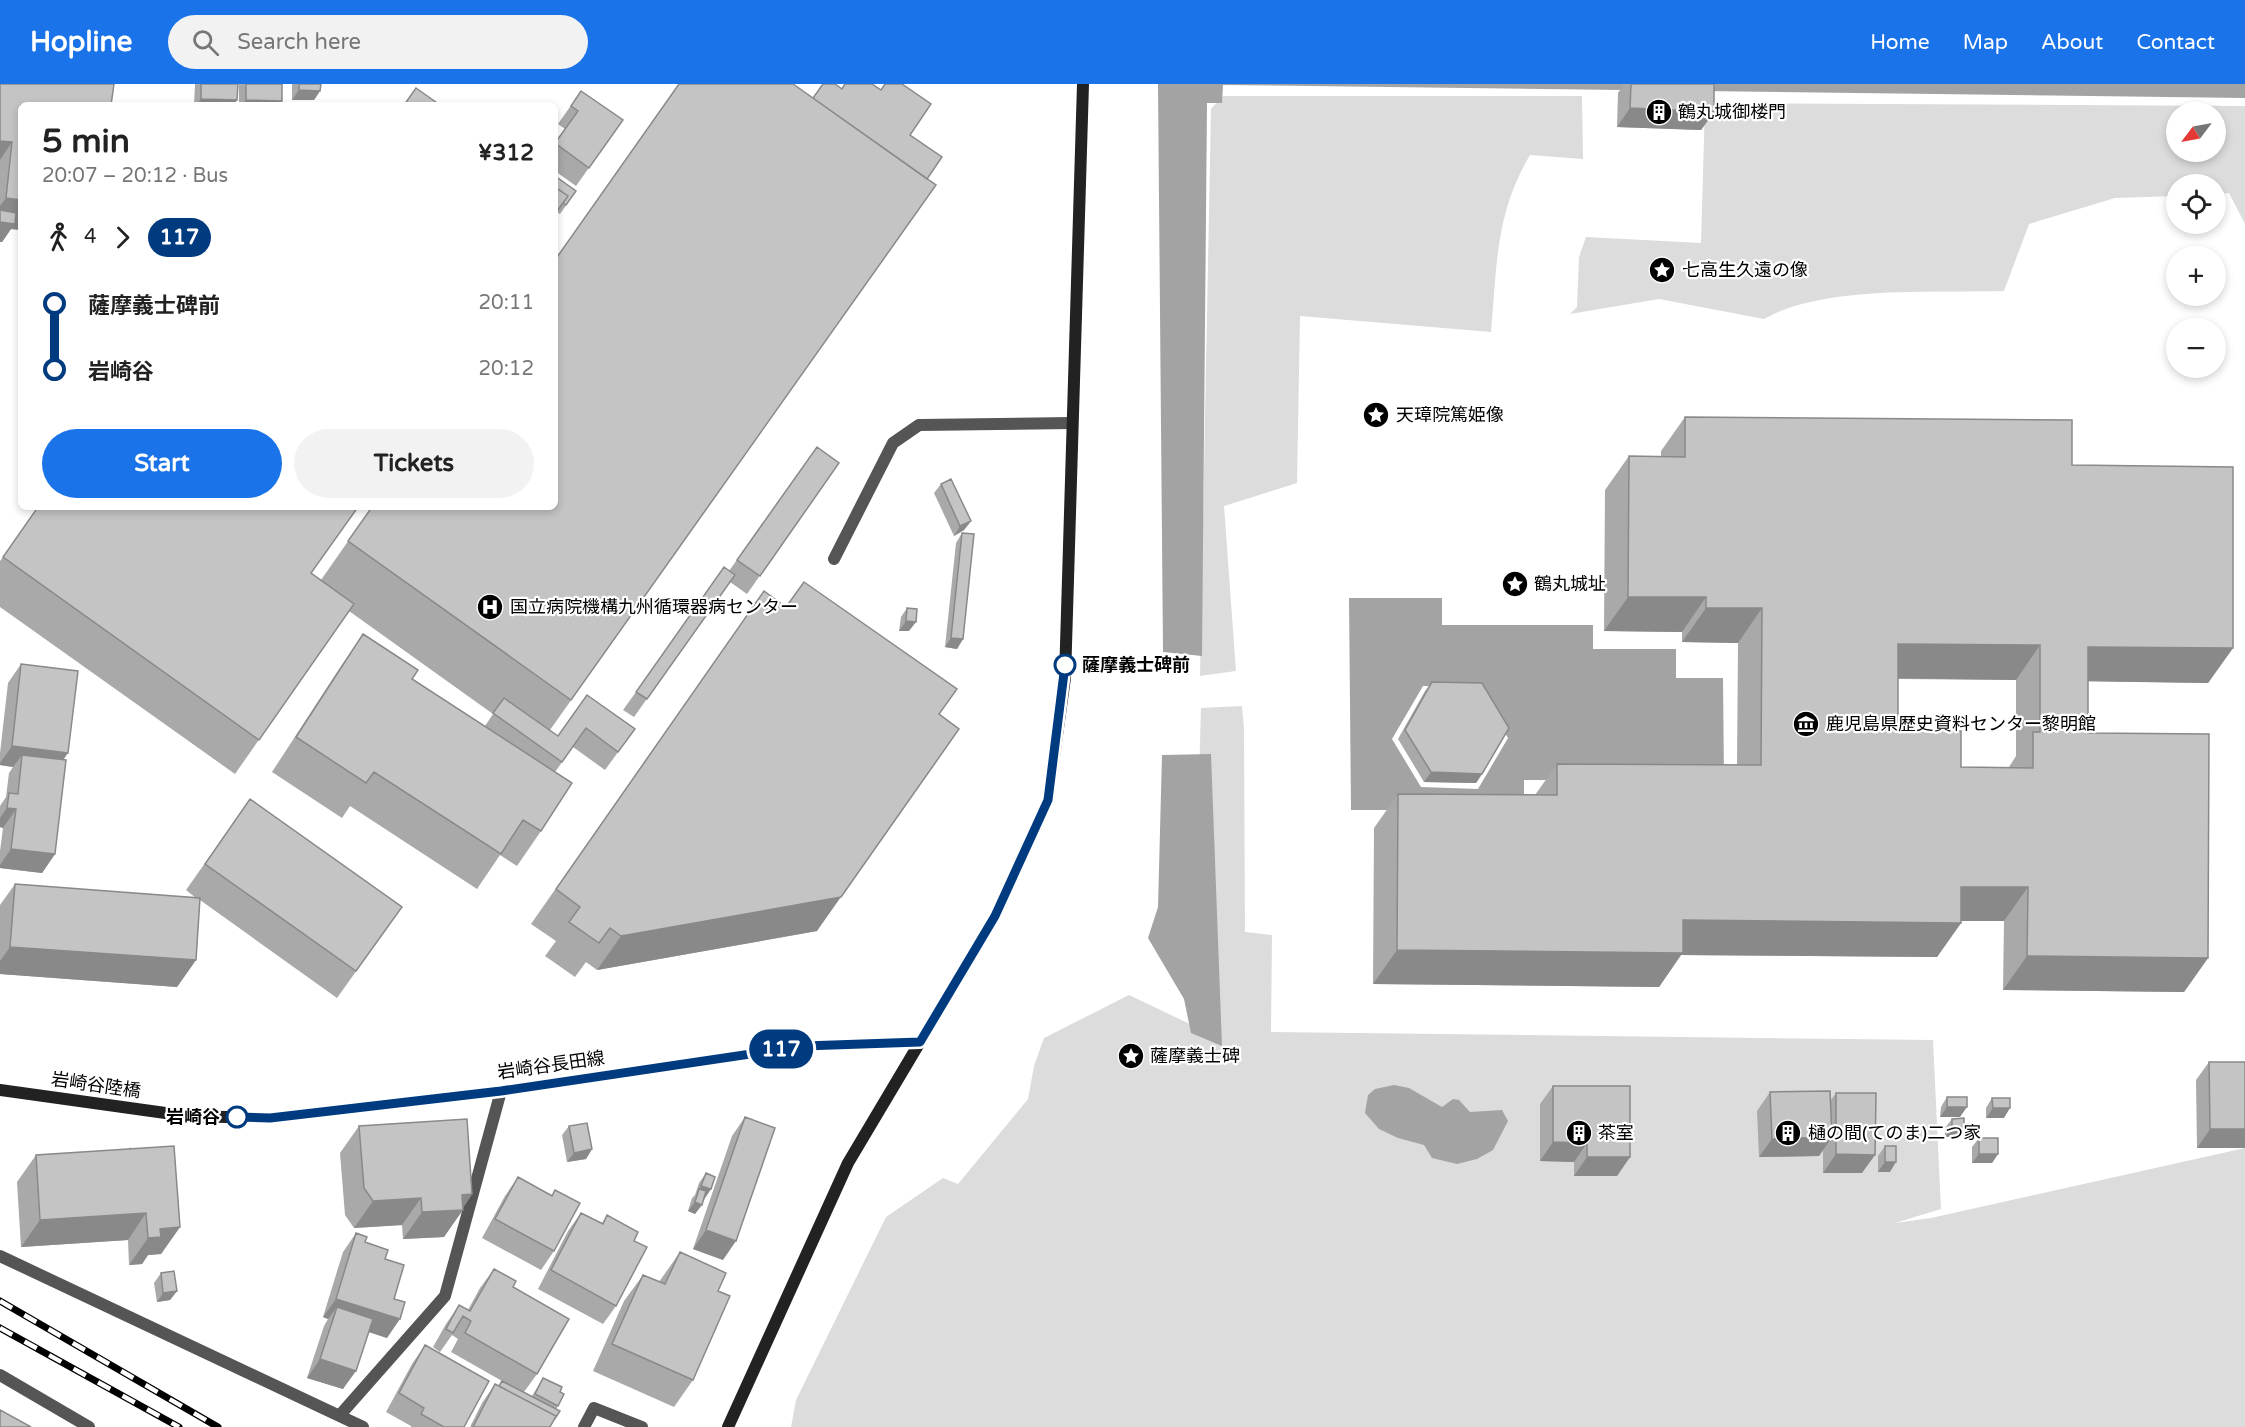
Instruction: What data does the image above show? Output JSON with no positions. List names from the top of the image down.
{
  "streets": {
    "street": ["岩崎谷長田線", "岩崎谷陸橋"]
  },
  "crossings": [
    ["岩崎谷長田線", "岩崎谷陸橋"]
  ],
  "places": {
    "building": ["鶴丸城御楼門", "茶室", "樋の間(てのま)二つ家"],
    "place": [
      "七高生久遠の像",
      "天璋院篤姫像",
      "鶴丸城址",
      "薩摩義士碑"
    ],
    "hospital": ["国立病院機構九州循環器病センター"],
    "other": ["薩摩義士碑前", "岩崎谷"],
    "museum": ["鹿児島県歴史資料センター黎明館"]
  },
  "lines": ["bus line 117"],
  "north": "bottom left",
  "page": {
    "header": "Hopline",
    "search": "Search here",
    "nav": [
      "Home",
      "Map",
      "About",
      "Contact"
    ],
    "on_map": "117",
    "map_buttons": ["+", "−"],
    "heading": ["5 min", "20:07 – 20:12 · Bus", "¥312"],
    "legs": ["4", "117"],
    "list": [
      {
        "name": "薩摩義士碑前",
        "value": "20:11"
      },
      {
        "name": "岩崎谷",
        "value": "20:12"
      }
    ],
    "buttons": ["Start", "Tickets"]
  }
}
